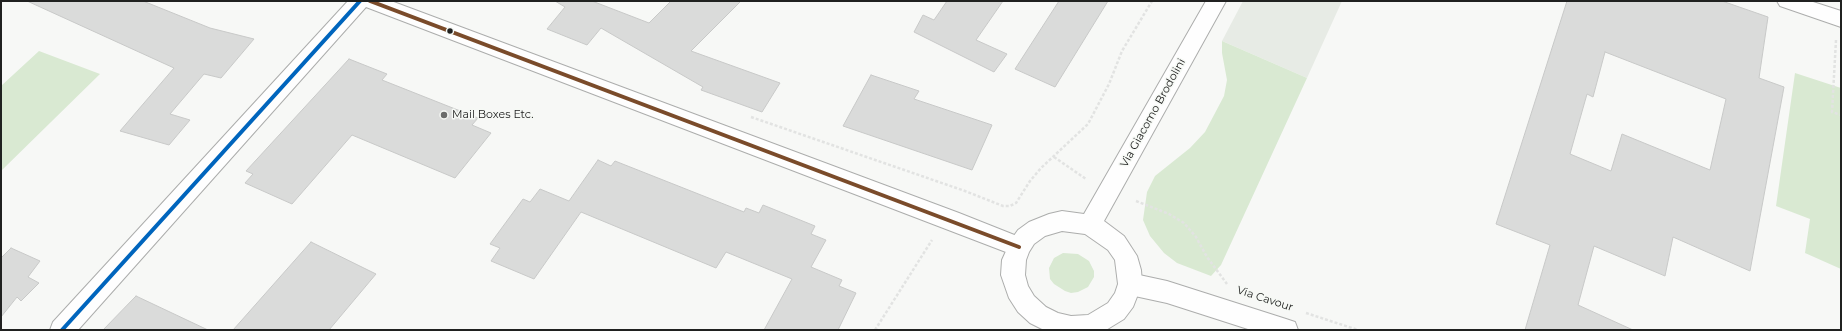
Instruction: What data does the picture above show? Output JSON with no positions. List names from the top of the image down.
{
  "streets": {
    "street": ["Via Giacomo Brodolini"],
    "path": ["Via Cavour"]
  },
  "places": ["Mail Boxes Etc."]
}
